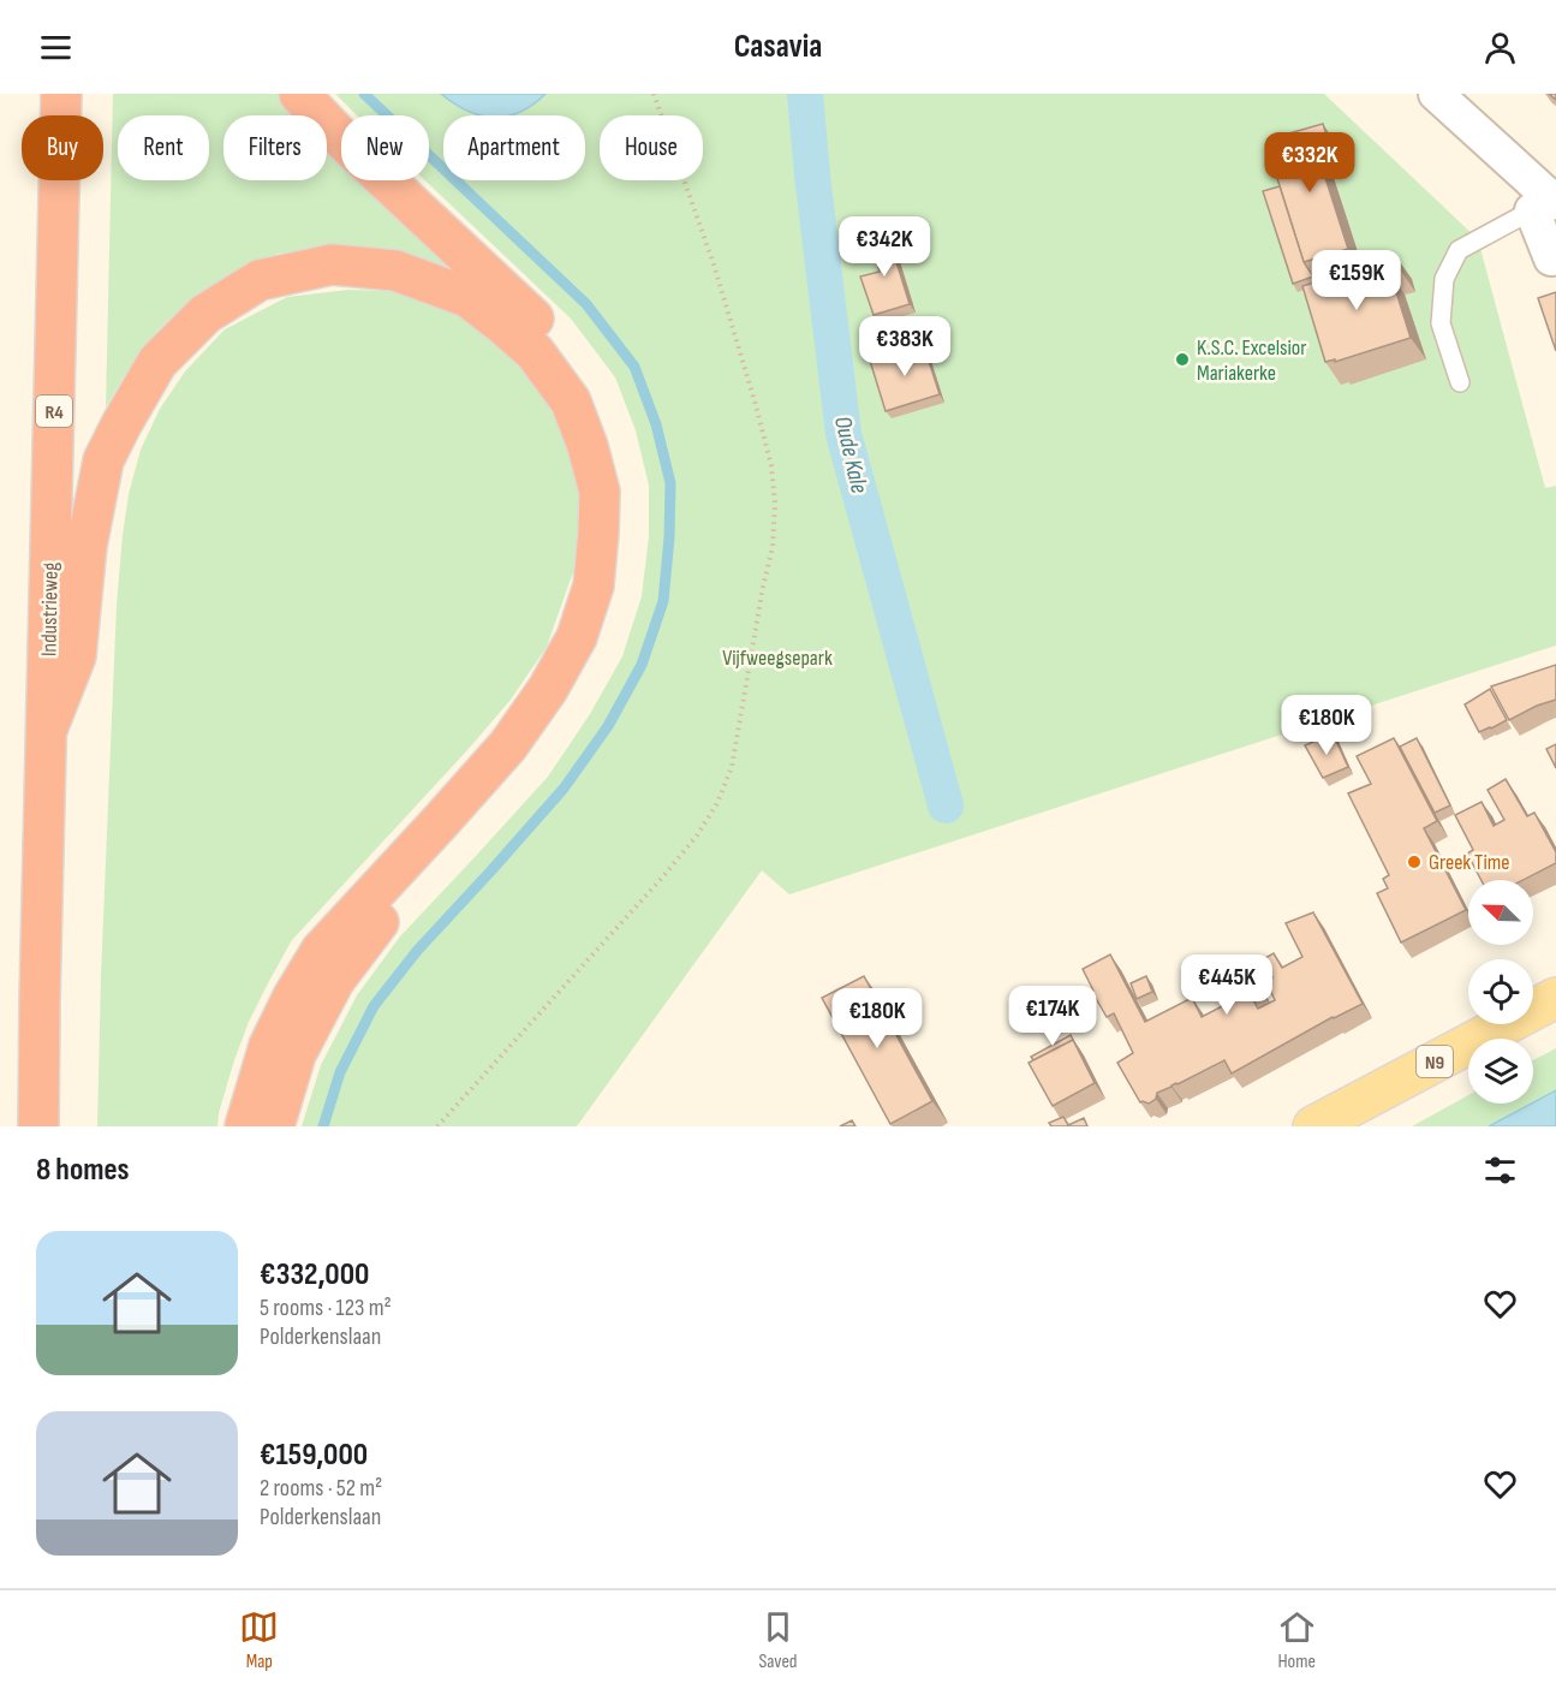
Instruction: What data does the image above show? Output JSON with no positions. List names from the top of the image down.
{
  "streets": {
    "highway": ["R4", "Industrieweg"],
    "main road": ["N9"]
  },
  "water": ["Oude Kale"],
  "parks": ["Vijfweegsepark"],
  "places": ["K.S.C. Excelsior Mariakerke", "Greek Time"],
  "north": "top left",
  "page": {
    "header": "Casavia",
    "chip": [
      "Buy",
      "Rent",
      "Filters",
      "New",
      "Apartment",
      "House"
    ],
    "price": [
      "€332K",
      "€342K",
      "€159K",
      "€383K",
      "€180K",
      "€445K",
      "€174K",
      "€180K"
    ],
    "heading": "8 homes",
    "list": [
      {
        "name": "€332,000",
        "note": "5 rooms · 123 m² · Polderkenslaan"
      },
      {
        "name": "€159,000",
        "note": "2 rooms · 52 m² · Polderkenslaan"
      }
    ],
    "tabs": ["Map", "Saved", "Home"]
  }
}
